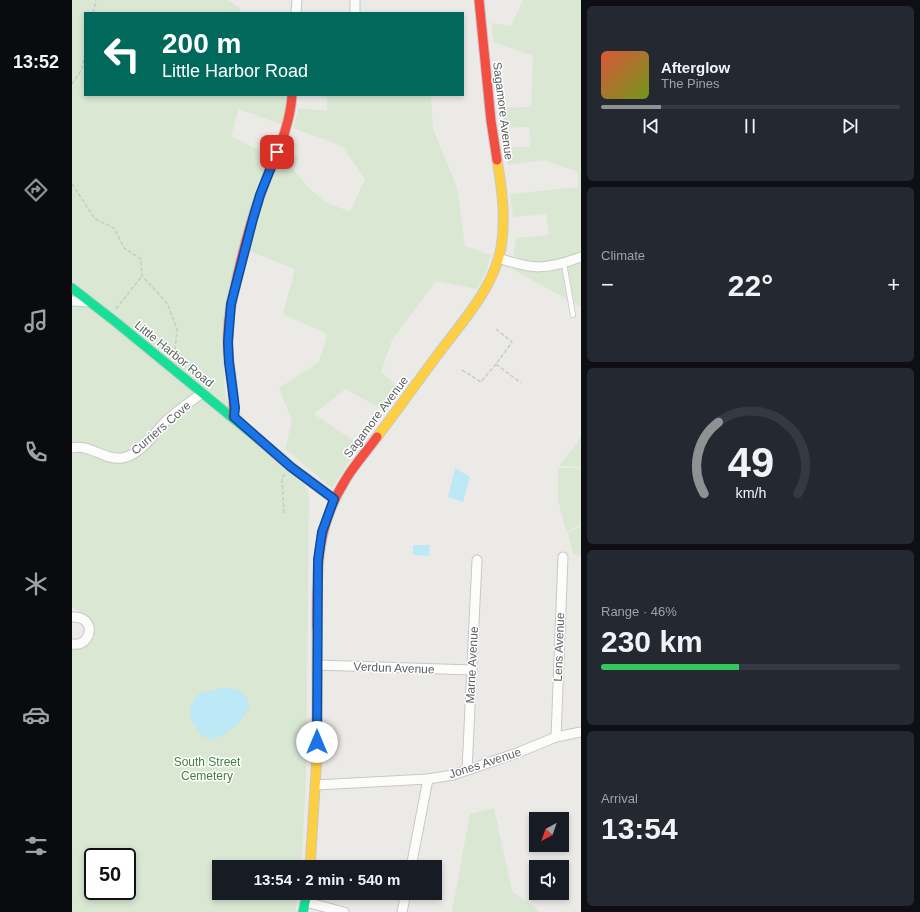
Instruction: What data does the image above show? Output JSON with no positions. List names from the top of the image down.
{
  "streets": {
    "main road": ["Sagamore Avenue", "Little Harbor Road"],
    "street": [
      "Curriers Cove",
      "Lens Avenue",
      "Marne Avenue",
      "Verdun Avenue",
      "Jones Avenue"
    ]
  },
  "crossings": [
    ["Sagamore Avenue", "Little Harbor Road"],
    ["Sagamore Avenue", "Verdun Avenue"],
    ["Sagamore Avenue", "Jones Avenue"],
    ["Little Harbor Road", "Curriers Cove"],
    ["Lens Avenue", "Jones Avenue"],
    ["Marne Avenue", "Verdun Avenue"],
    ["Marne Avenue", "Jones Avenue"]
  ],
  "parks": ["South Street Cemetery"],
  "north": "bottom left",
  "page": {
    "tabs": "13:52",
    "turn": ["200 m", "Little Harbor Road"],
    "song": ["Afterglow", "The Pines"],
    "tile": [
      "Climate",
      ["Range · 46%", "230 km"],
      ["Arrival", "13:54"]
    ],
    "heat": ["−", "22°", "+"],
    "limit": "50",
    "trip": "13:54 · 2 min · 540 m",
    "gauge": ["49", "km/h"]
  }
}
